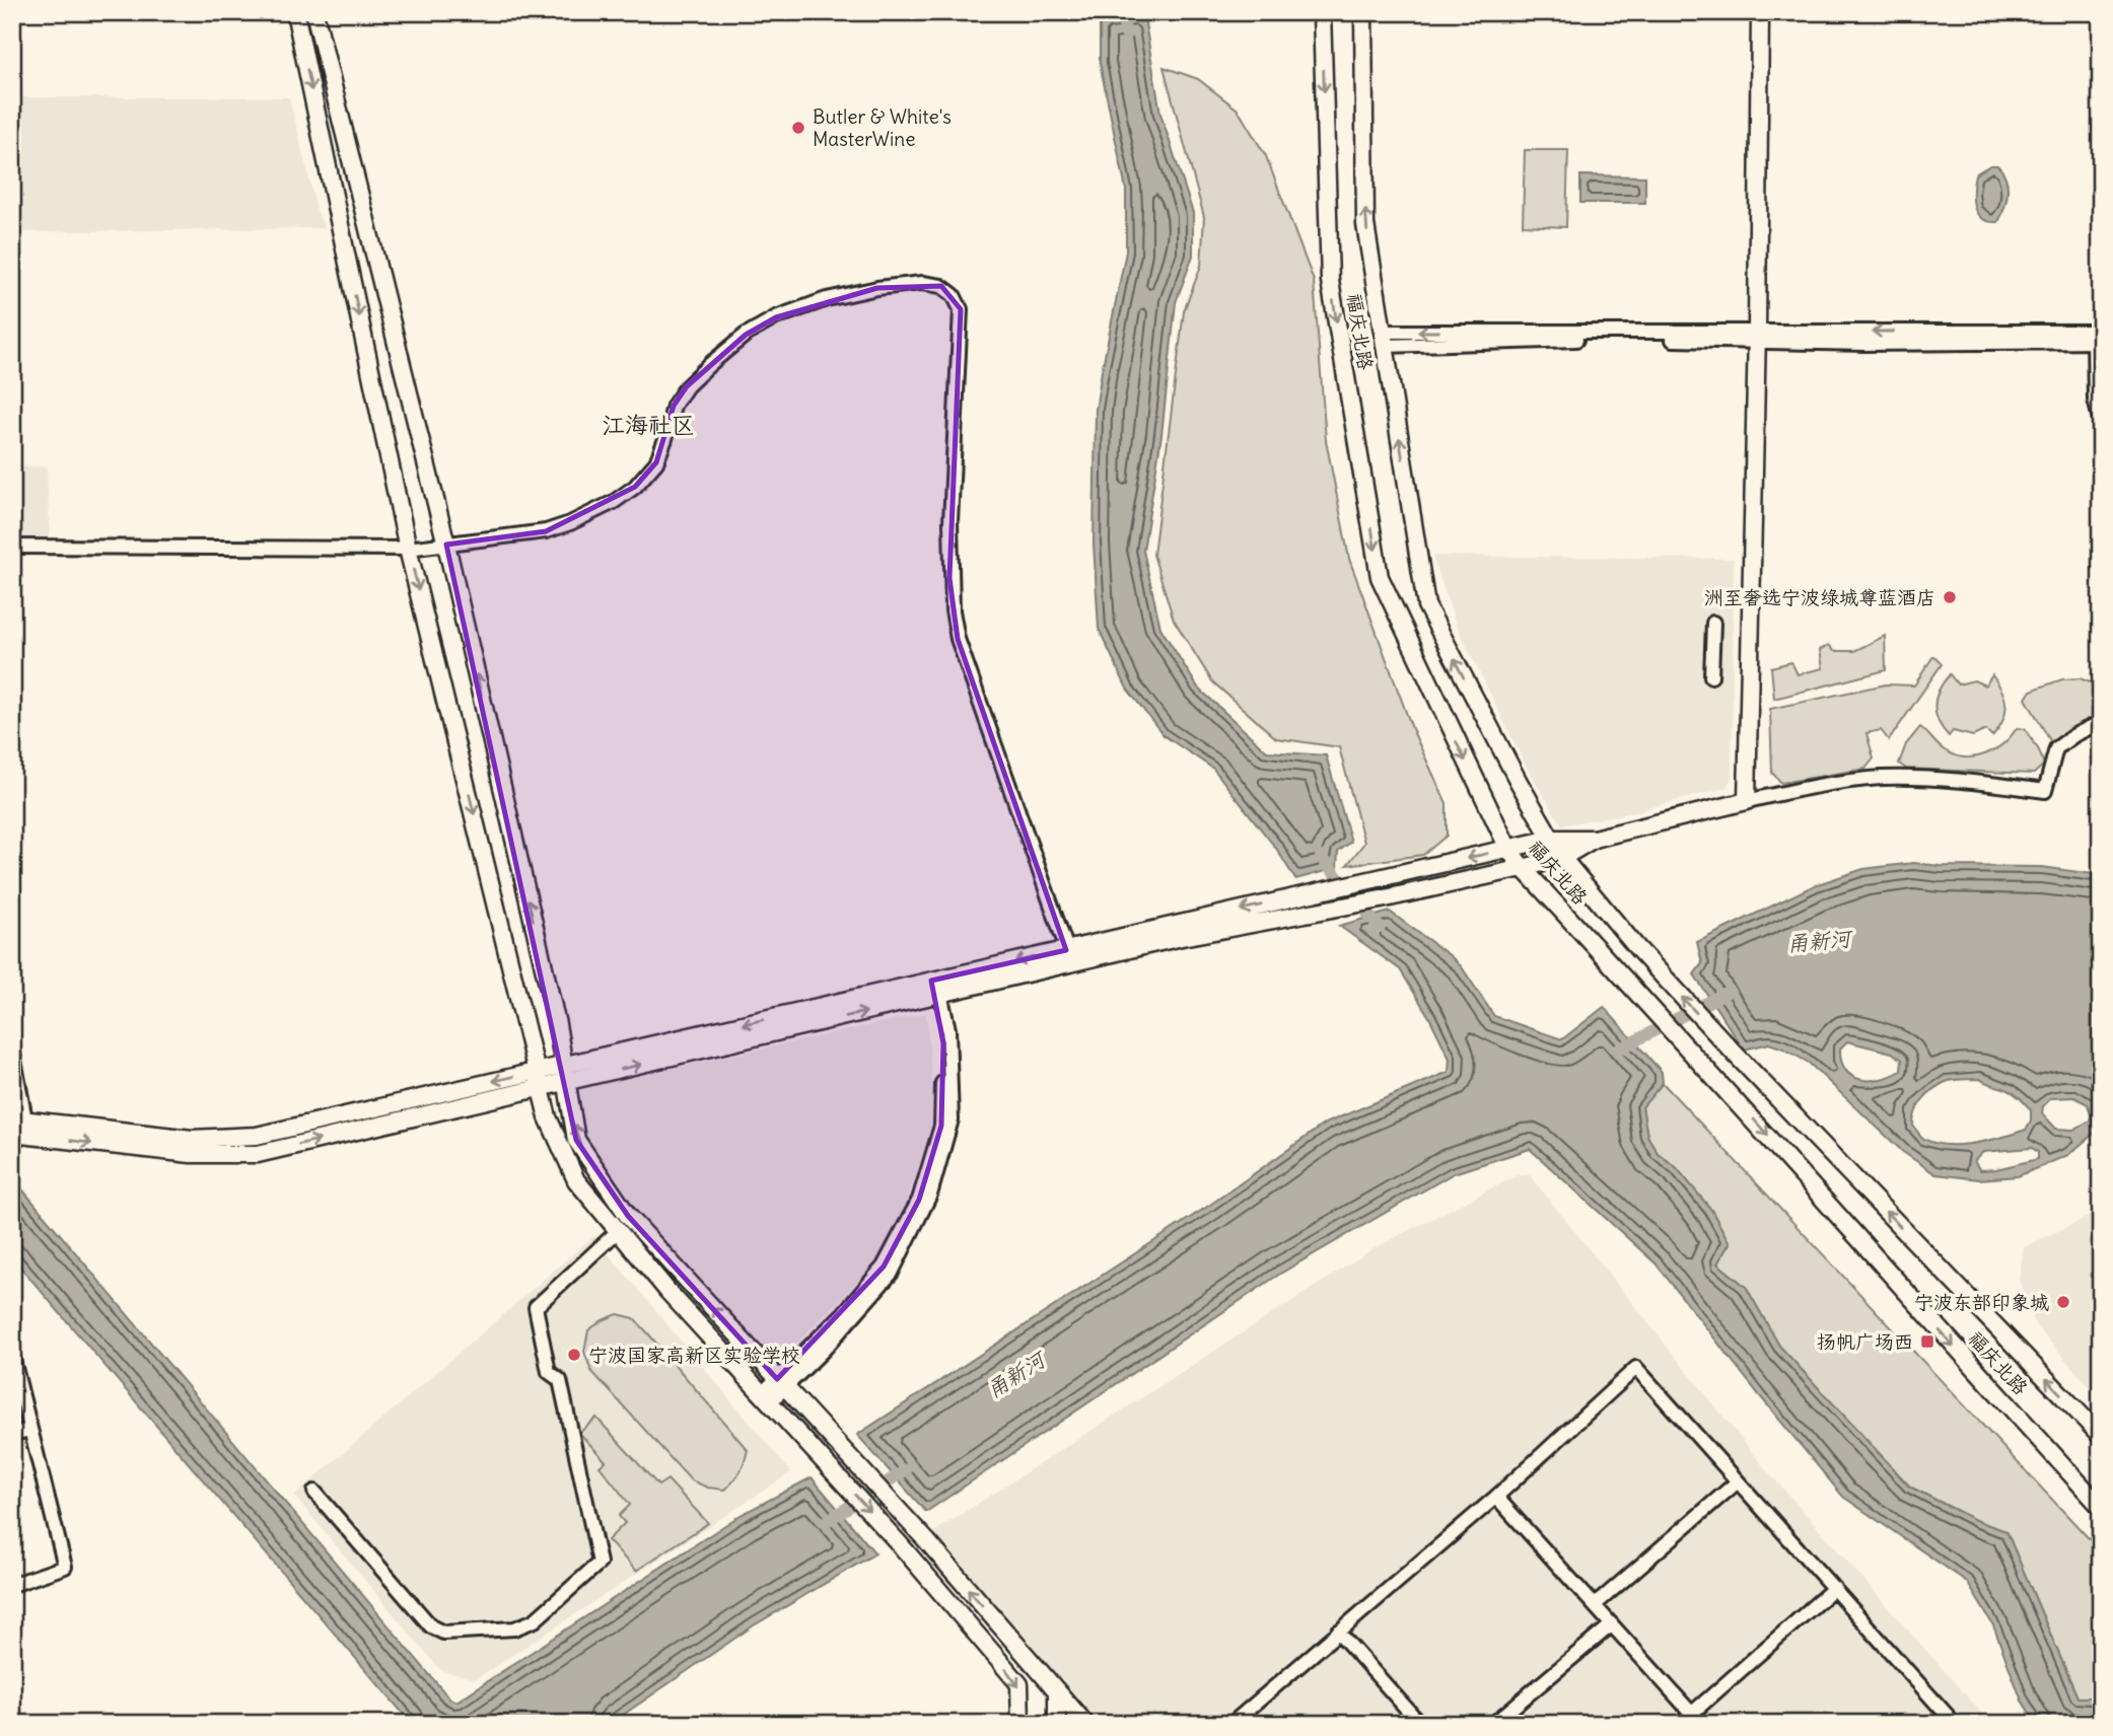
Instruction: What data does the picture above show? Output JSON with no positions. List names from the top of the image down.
{
  "streets": {
    "main road": ["福庆北路"]
  },
  "districts": ["江海社区"],
  "water": ["甬新河"],
  "places": {
    "other": [
      "Butler & White's MasterWine",
      "洲至奢选宁波绿城尊蓝酒店",
      "宁波东部印象城",
      "宁波国家高新区实验学校"
    ],
    "transit": ["扬帆广场西"]
  }
}
